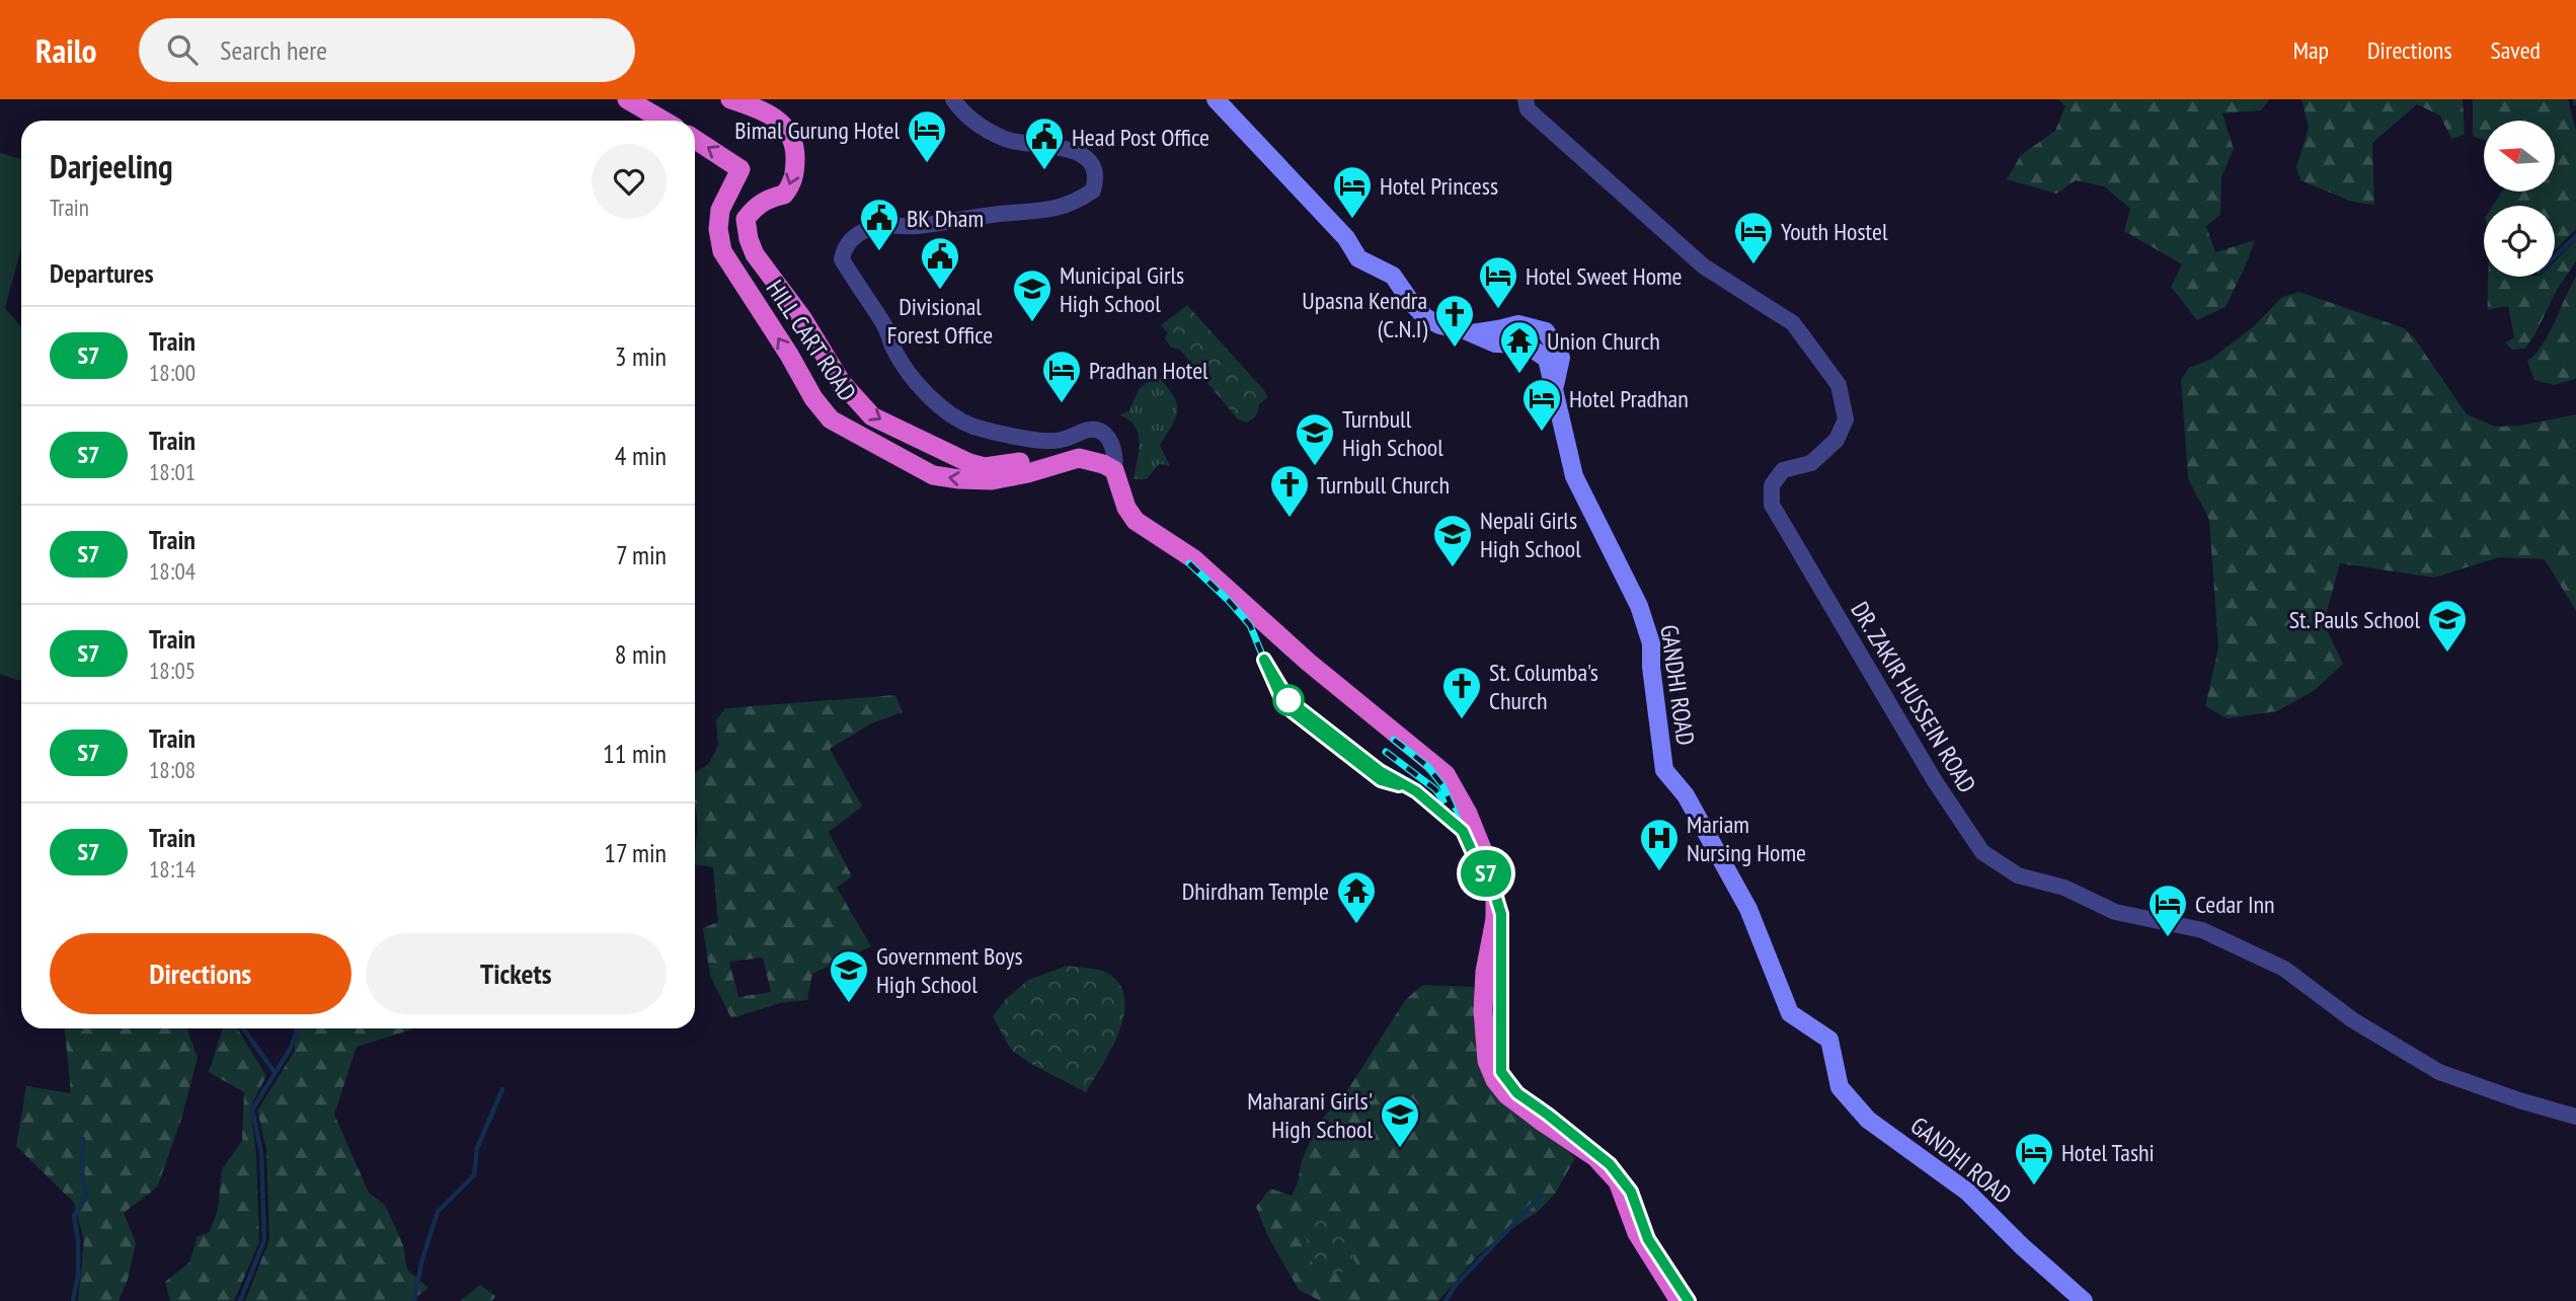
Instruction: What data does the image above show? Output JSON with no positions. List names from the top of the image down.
{
  "streets": {
    "highway": ["HILL CART ROAD"],
    "main road": ["GANDHI ROAD"],
    "street": ["DR. ZAKIR HUSSEIN ROAD"]
  },
  "one_way": ["HILL CART ROAD"],
  "places": {
    "hotel": [
      "Bimal Gurung Hotel",
      "Hotel Princess",
      "Youth Hostel",
      "Hotel Sweet Home",
      "Pradhan Hotel",
      "Hotel Pradhan",
      "Cedar Inn",
      "Hotel Tashi"
    ],
    "public building": ["Head Post Office", "BK Dham", "Divisional Forest Office"],
    "school or university": [
      "Municipal Girls High School",
      "Turnbull High School",
      "Nepali Girls High School",
      "St. Pauls School",
      "Government Boys High School",
      "Maharani Girls' High School"
    ],
    "church": ["Upasna Kendra (C.N.I)", "Turnbull Church", "St. Columba's Church"],
    "temple": ["Union Church", "Dhirdham Temple"],
    "hospital": ["Mariam Nursing Home"]
  },
  "north": "left",
  "page": {
    "header": "Railo",
    "search": "Search here",
    "nav": ["Map", "Directions", "Saved"],
    "on_map": "S7",
    "heading": [
      ["Darjeeling", "Train"],
      "Departures"
    ],
    "list": [
      {
        "mark": "S7",
        "name": "Train",
        "note": "18:00",
        "value": "3 min"
      },
      {
        "mark": "S7",
        "name": "Train",
        "note": "18:01",
        "value": "4 min"
      },
      {
        "mark": "S7",
        "name": "Train",
        "note": "18:04",
        "value": "7 min"
      },
      {
        "mark": "S7",
        "name": "Train",
        "note": "18:05",
        "value": "8 min"
      },
      {
        "mark": "S7",
        "name": "Train",
        "note": "18:08",
        "value": "11 min"
      },
      {
        "mark": "S7",
        "name": "Train",
        "note": "18:14",
        "value": "17 min"
      }
    ],
    "buttons": ["Directions", "Tickets"]
  }
}
